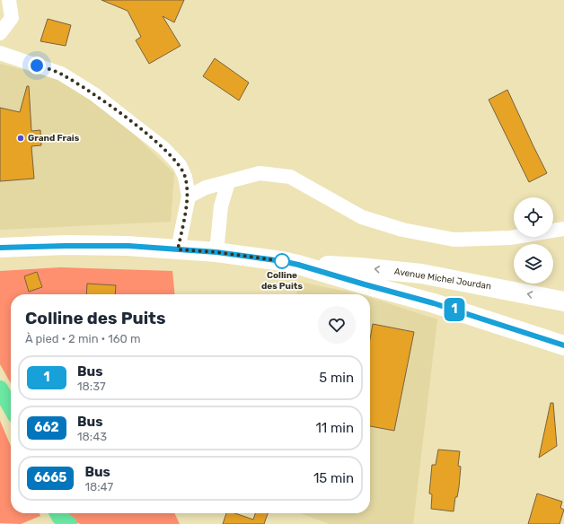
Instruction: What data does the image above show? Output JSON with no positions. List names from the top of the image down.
{
  "streets": {
    "main road": ["Avenue Michel Jourdan"]
  },
  "places": ["Grand Frais", "Colline des Puits"],
  "lines": ["bus line 1"],
  "page": {
    "on_map": "1",
    "heading": ["Colline des Puits", "À pied · 2 min · 160 m"],
    "list": [
      {
        "mark": "1",
        "name": "Bus",
        "note": "18:37",
        "value": "5 min"
      },
      {
        "mark": "662",
        "name": "Bus",
        "note": "18:43",
        "value": "11 min"
      },
      {
        "mark": "6665",
        "name": "Bus",
        "note": "18:47",
        "value": "15 min"
      }
    ]
  }
}
